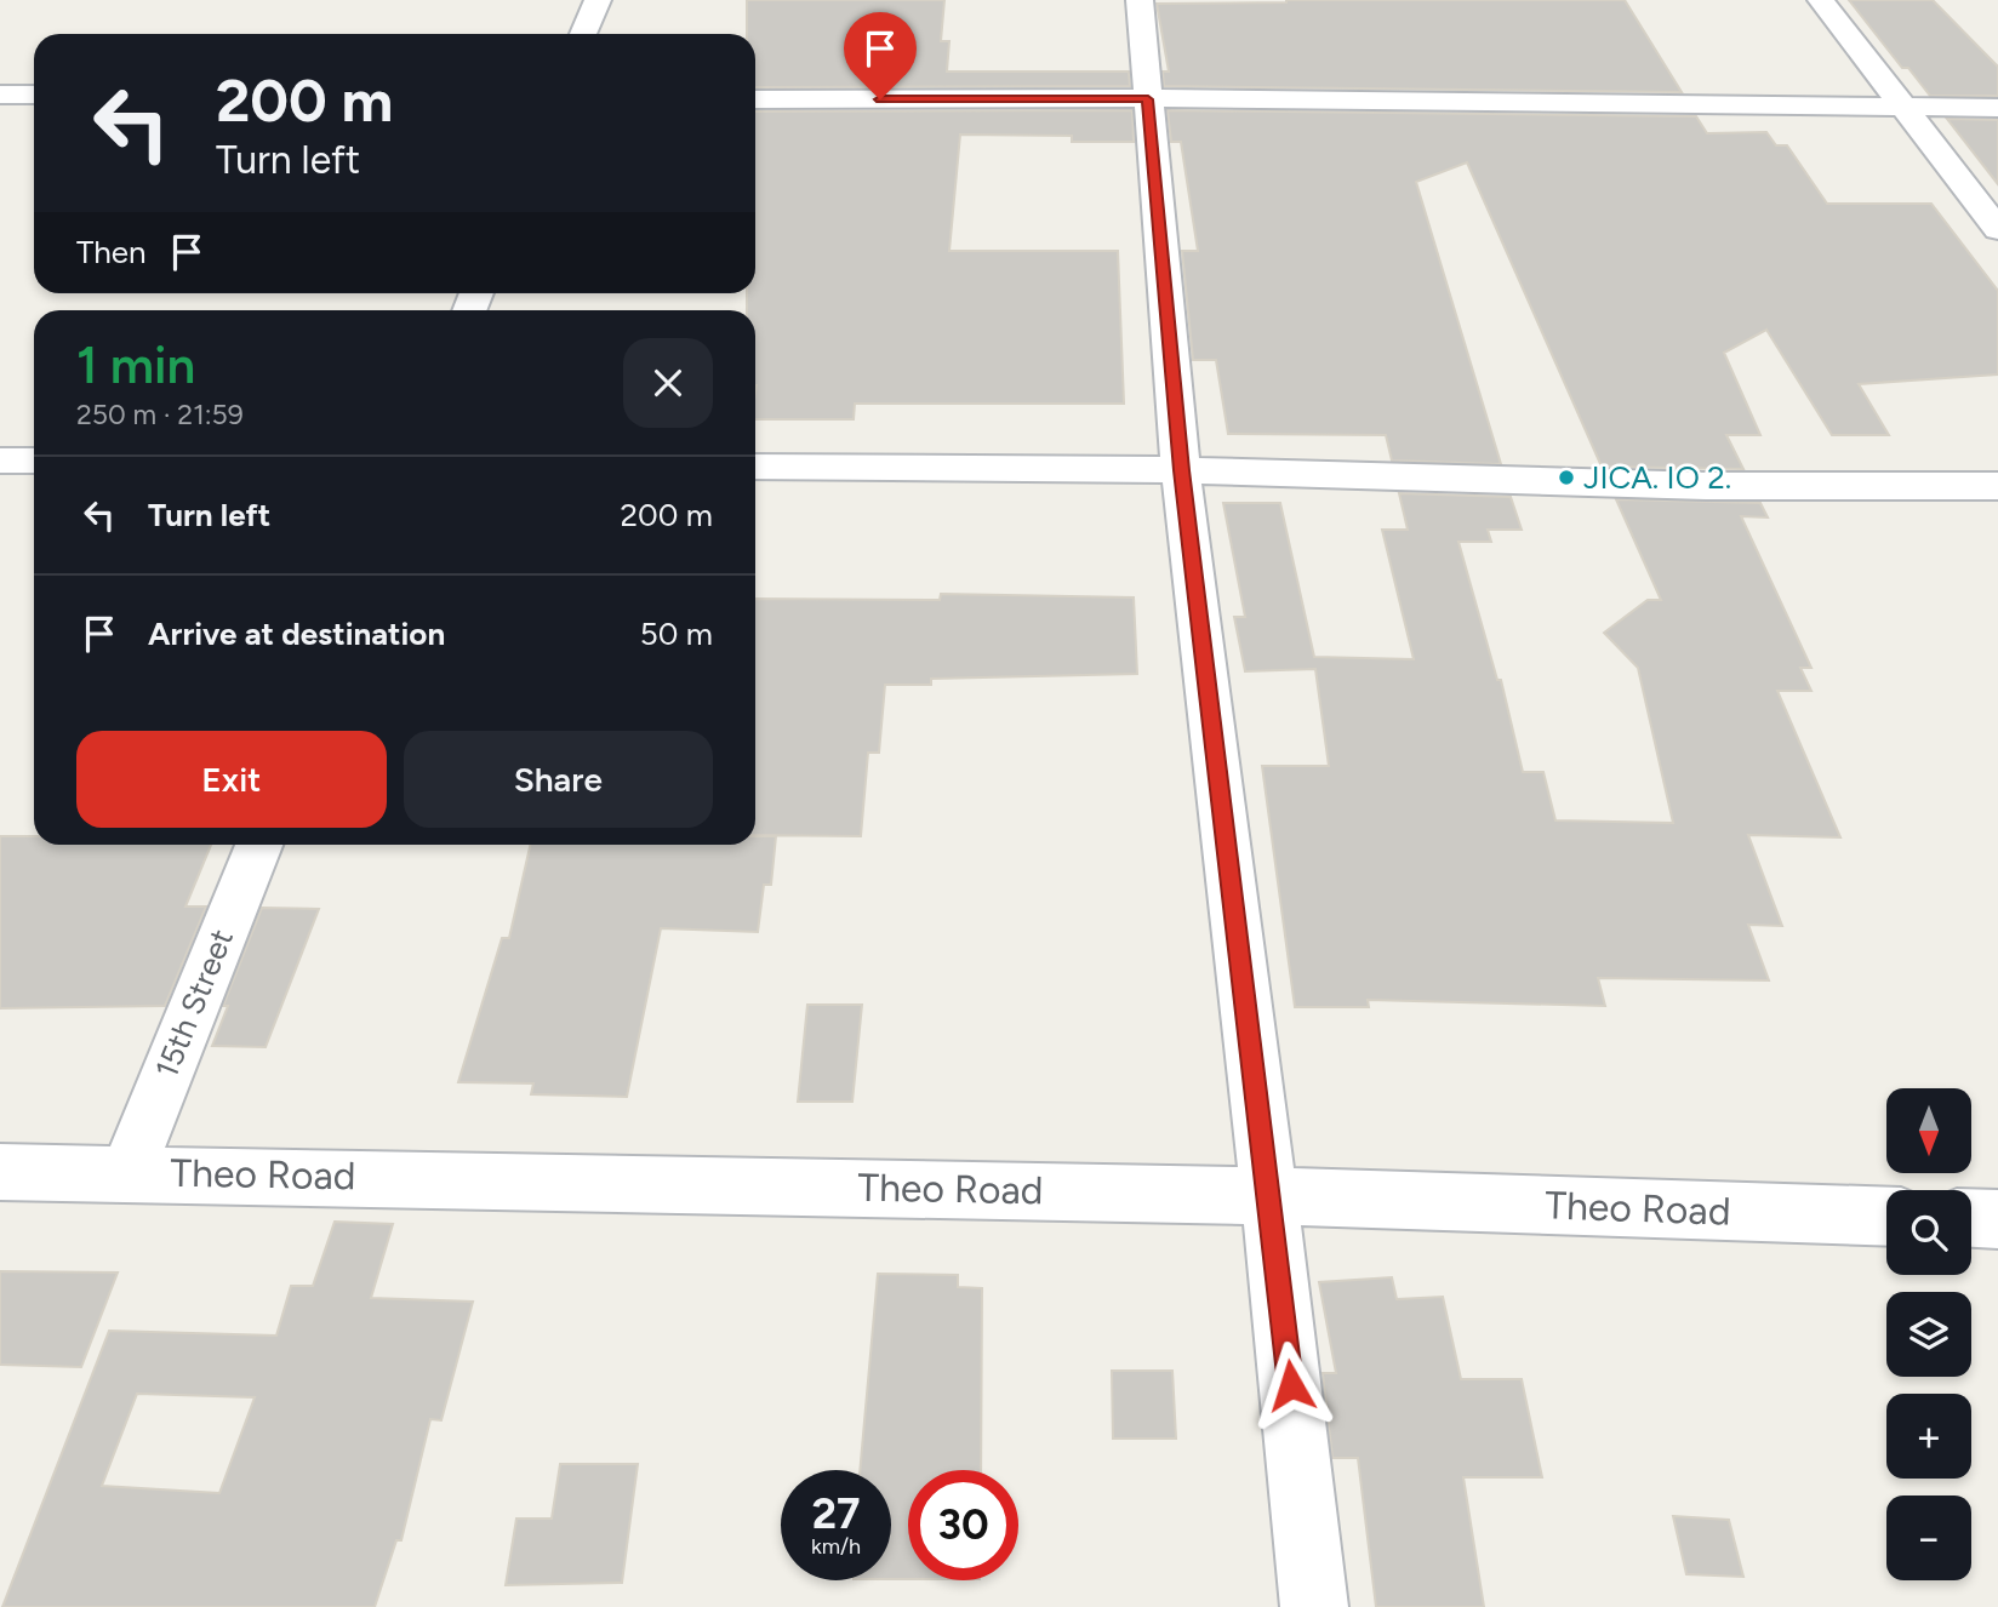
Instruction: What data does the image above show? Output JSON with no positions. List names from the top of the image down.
{
  "streets": {
    "street": ["15th Street", "Theo Road"]
  },
  "crossings": [
    ["15th Street", "Theo Road"]
  ],
  "places": ["JICA. IO 2."],
  "north": "bottom",
  "page": {
    "turn": ["200 m", "Turn left"],
    "then": "Then",
    "heading": ["1 min", "250 m · 21:59"],
    "list": [
      {
        "name": "Turn left",
        "value": "200 m"
      },
      {
        "name": "Arrive at destination",
        "value": "50 m"
      }
    ],
    "buttons": ["Exit", "Share"],
    "map_buttons": ["+", "−"],
    "speed": "27 km/h",
    "limit": "30"
  }
}
